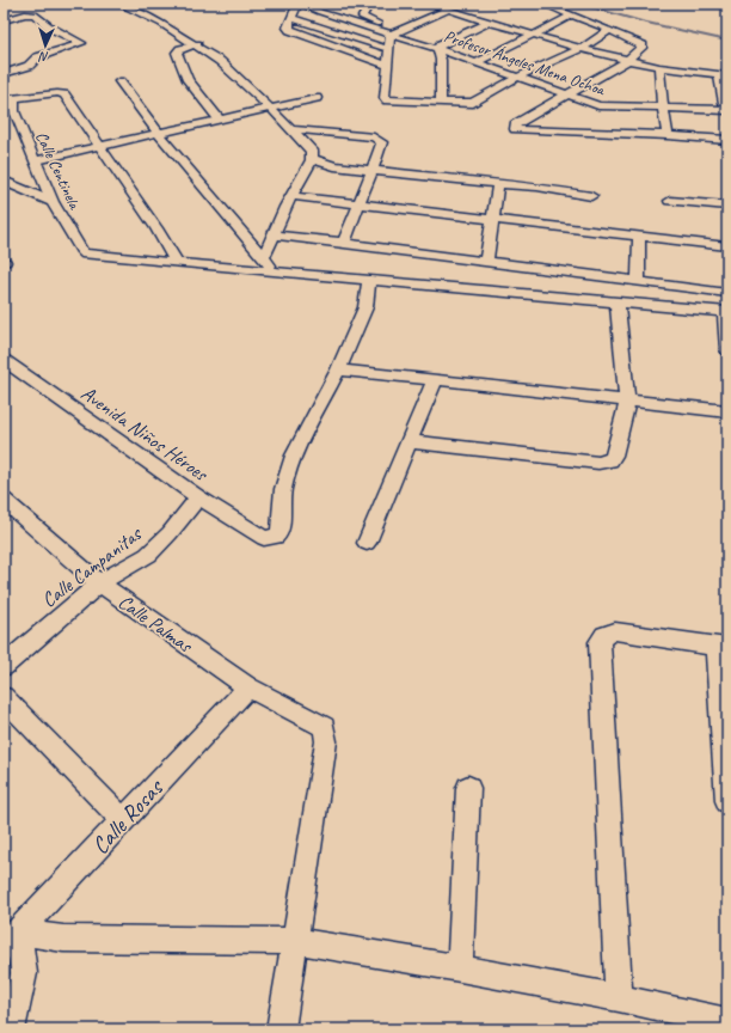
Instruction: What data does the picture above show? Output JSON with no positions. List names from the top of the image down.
{
  "streets": {
    "street": [
      "Profesor Ángeles Mena Ochoa",
      "Calle Centinela",
      "Avenida Niños Héroes",
      "Calle Campanitas",
      "Calle Palmas",
      "Calle Rosas"
    ]
  },
  "crossings": [
    ["Avenida Niños Héroes", "Calle Campanitas"],
    ["Calle Campanitas", "Calle Palmas"],
    ["Calle Palmas", "Calle Rosas"]
  ],
  "north": "bottom"
}
